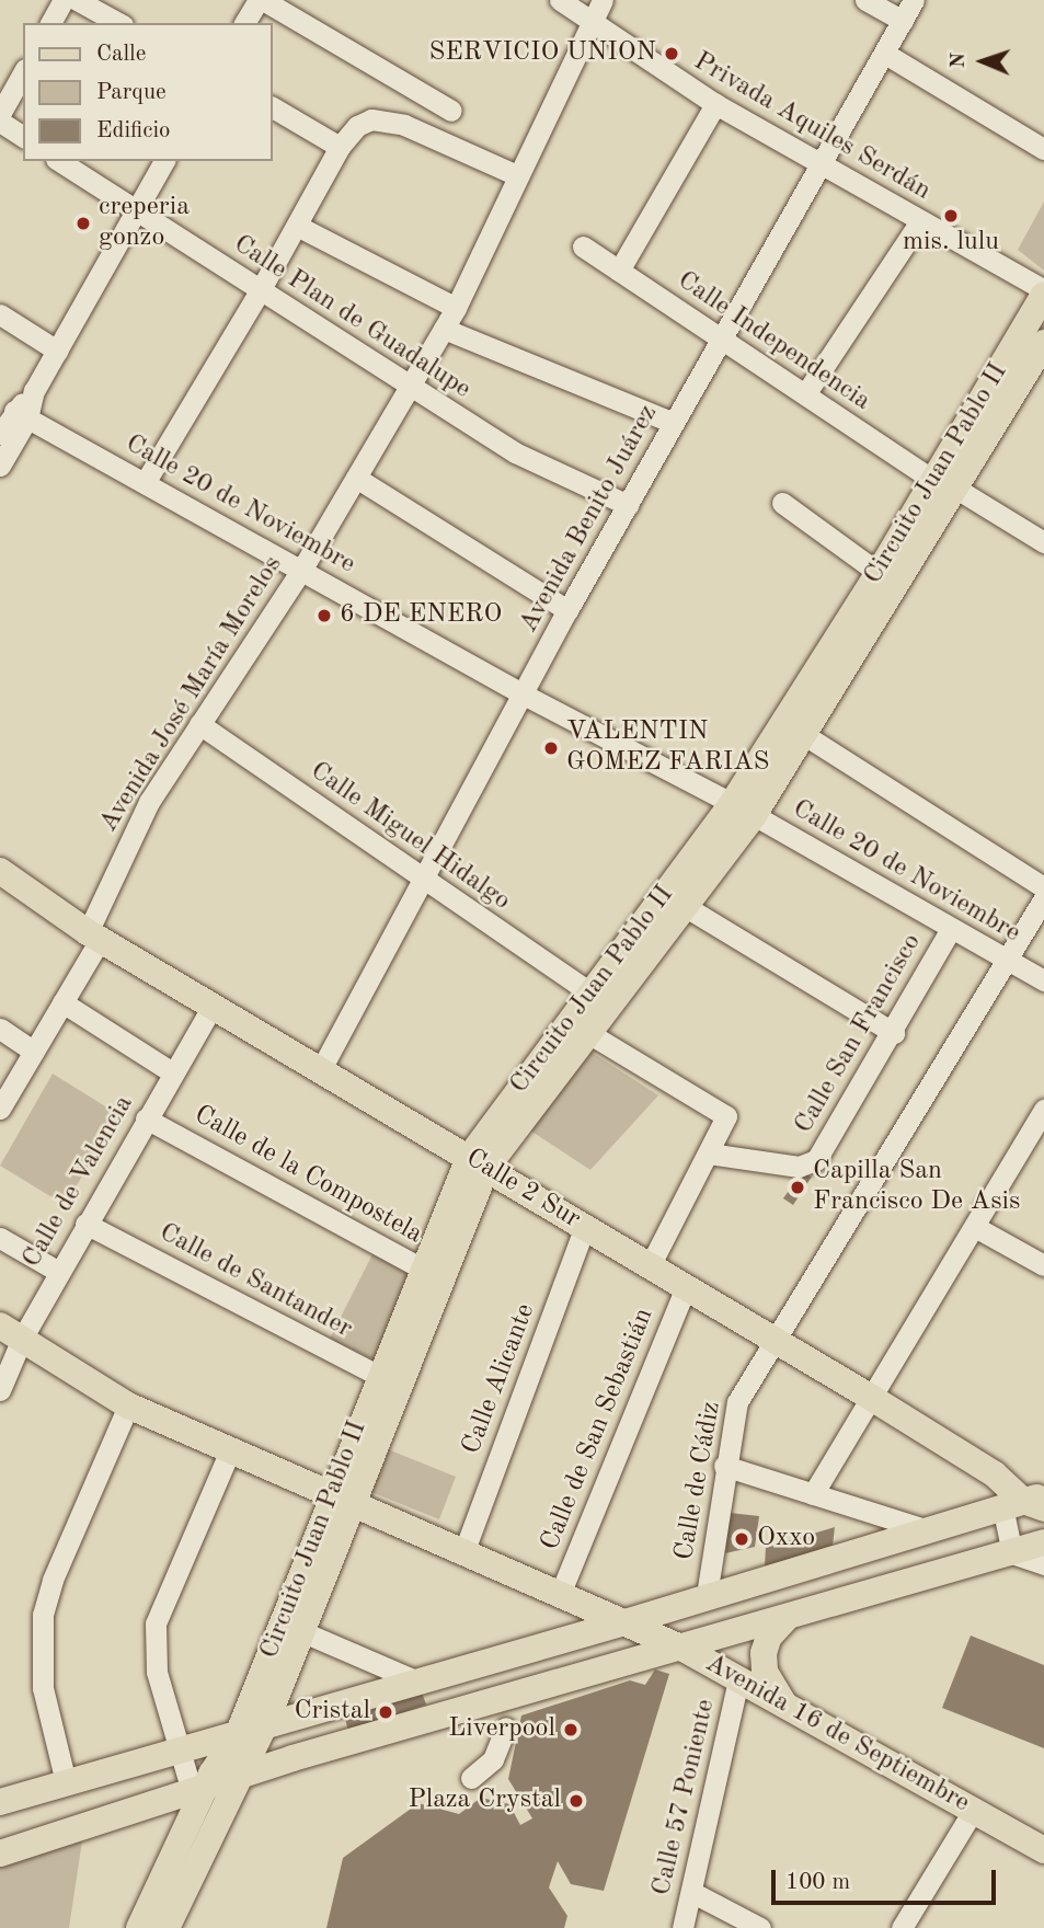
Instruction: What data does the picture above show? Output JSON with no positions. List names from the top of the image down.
{
  "streets": {
    "main road": ["Circuito Juan Pablo II", "Calle 2 Sur", "Avenida 16 de Septiembre"],
    "street": [
      "Privada Aquiles Serdán",
      "Calle Plan de Guadalupe",
      "Calle Independencia",
      "Calle 20 de Noviembre",
      "Avenida Benito Juárez",
      "Avenida José María Morelos",
      "Calle Miguel Hidalgo",
      "Calle San Francisco",
      "Calle de la Compostela",
      "Calle de Valencia",
      "Calle de Santander",
      "Calle Alicante",
      "Calle de San Sebastián",
      "Calle de Cádiz",
      "Calle 57 Poniente"
    ]
  },
  "crossings": [
    ["Privada Aquiles Serdán", "Circuito Juan Pablo II"],
    ["Privada Aquiles Serdán", "Avenida Benito Juárez"],
    ["Privada Aquiles Serdán", "Avenida José María Morelos"],
    ["Calle Plan de Guadalupe", "Avenida Benito Juárez"],
    ["Calle Plan de Guadalupe", "Avenida José María Morelos"],
    ["Calle Independencia", "Circuito Juan Pablo II"],
    ["Calle Independencia", "Avenida Benito Juárez"],
    ["Circuito Juan Pablo II", "Calle 20 de Noviembre"],
    ["Circuito Juan Pablo II", "Calle Miguel Hidalgo"],
    ["Circuito Juan Pablo II", "Calle de la Compostela"],
    ["Circuito Juan Pablo II", "Calle 2 Sur"],
    ["Circuito Juan Pablo II", "Calle de Santander"],
    ["Circuito Juan Pablo II", "Avenida 16 de Septiembre"],
    ["Calle 20 de Noviembre", "Avenida Benito Juárez"],
    ["Calle 20 de Noviembre", "Avenida José María Morelos"],
    ["Calle 20 de Noviembre", "Calle San Francisco"],
    ["Calle 20 de Noviembre", "Calle de Cádiz"],
    ["Avenida Benito Juárez", "Calle Miguel Hidalgo"],
    ["Avenida Benito Juárez", "Calle 2 Sur"],
    ["Avenida José María Morelos", "Calle Miguel Hidalgo"],
    ["Avenida José María Morelos", "Calle 2 Sur"],
    ["Calle de la Compostela", "Calle de Valencia"],
    ["Calle de Valencia", "Calle 2 Sur"],
    ["Calle de Valencia", "Calle de Santander"],
    ["Calle de Valencia", "Avenida 16 de Septiembre"],
    ["Calle 2 Sur", "Calle Alicante"],
    ["Calle 2 Sur", "Calle de San Sebastián"],
    ["Calle 2 Sur", "Calle de Cádiz"],
    ["Calle Alicante", "Avenida 16 de Septiembre"],
    ["Calle de San Sebastián", "Avenida 16 de Septiembre"],
    ["Avenida 16 de Septiembre", "Calle 57 Poniente"]
  ],
  "places": [
    "SERVICIO UNION",
    "mis. lulu",
    "creperia gonzo",
    "6 DE ENERO",
    "VALENTIN GOMEZ FARIAS",
    "Capilla San Francisco De Asis",
    "Oxxo",
    "Cristal",
    "Liverpool",
    "Plaza Crystal"
  ],
  "legend": ["Calle", "Parque", "Edificio"],
  "scale_bar": "100 m",
  "north": "left"
}
